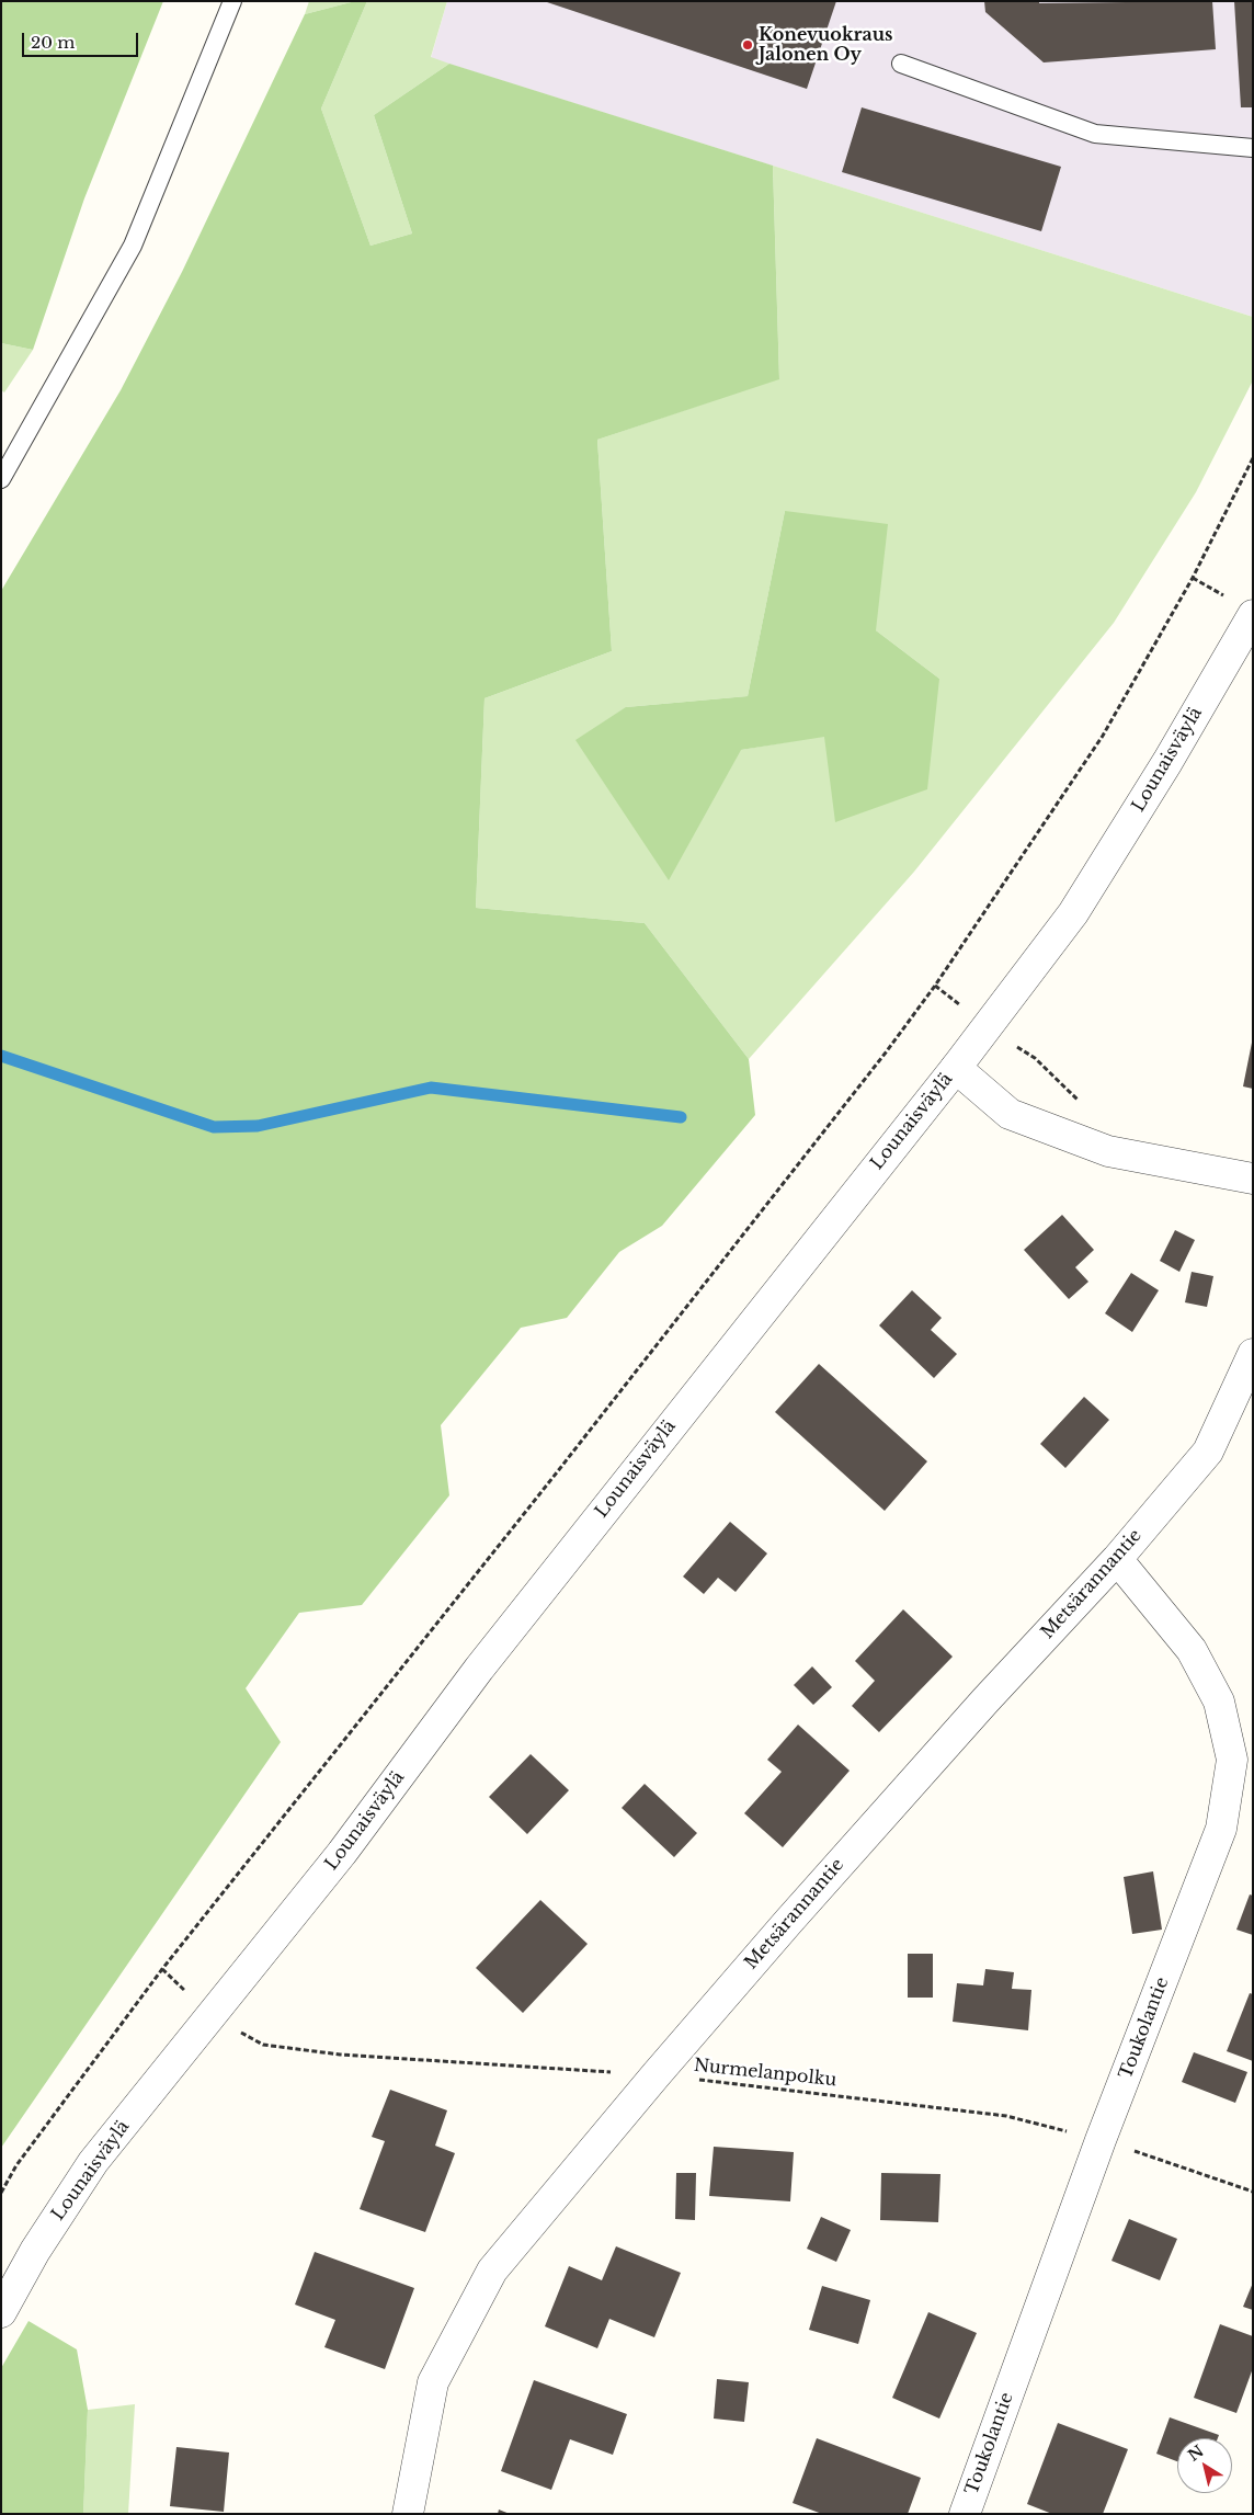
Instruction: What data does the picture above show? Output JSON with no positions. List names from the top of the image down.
{
  "streets": {
    "street": ["Lounaisväylä", "Metsärannantie", "Toukolantie"],
    "path": ["Nurmelanpolku"]
  },
  "crossings": [
    ["Metsärannantie", "Toukolantie"],
    ["Metsärannantie", "Nurmelanpolku"],
    ["Toukolantie", "Nurmelanpolku"]
  ],
  "places": ["Konevuokraus Jalonen Oy"],
  "scale_bar": "20 m",
  "north": "top left"
}
